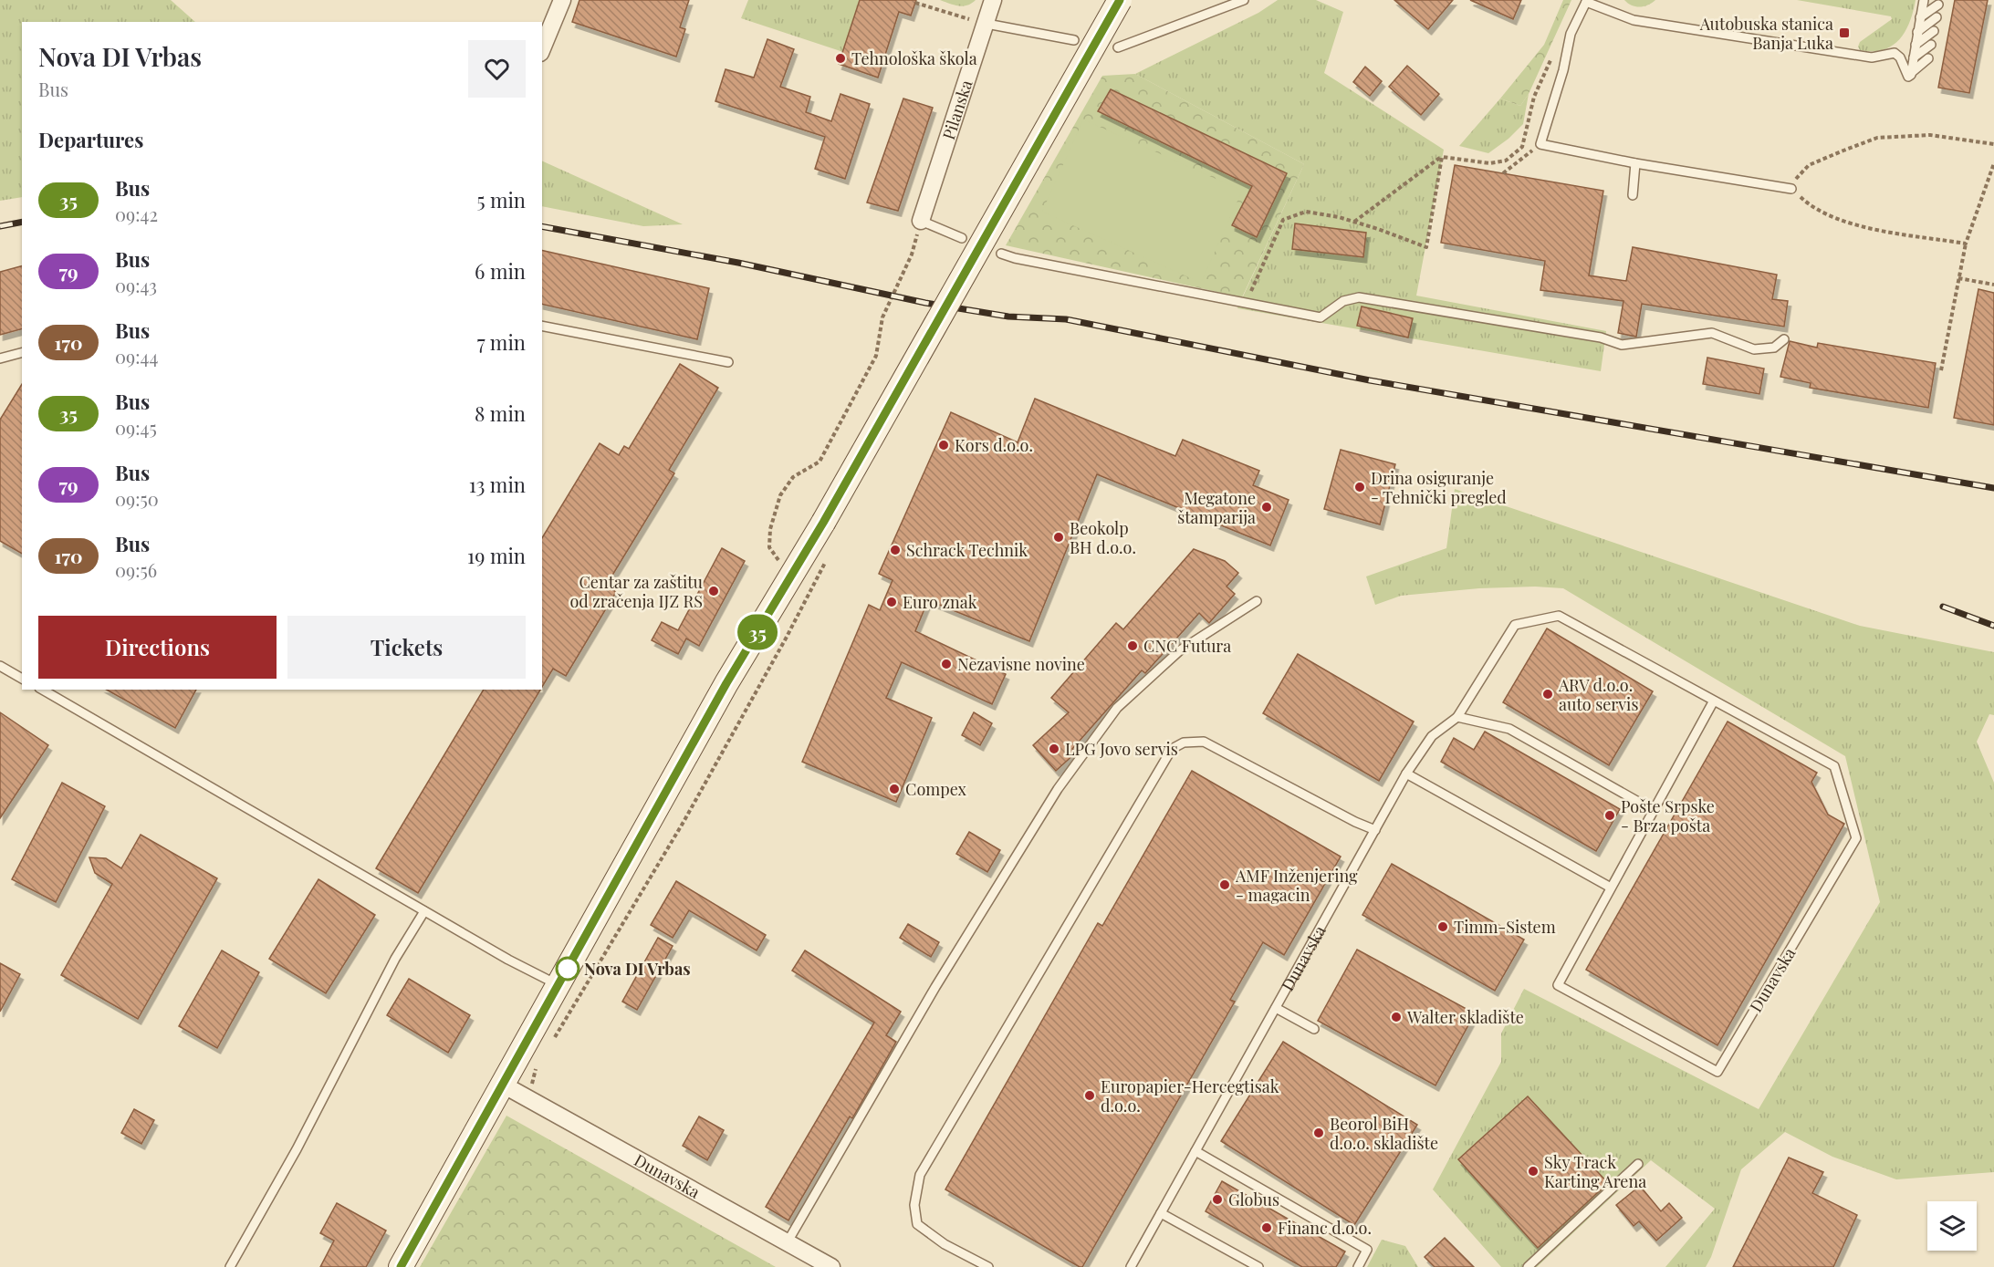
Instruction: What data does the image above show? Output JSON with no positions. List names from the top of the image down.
{
  "streets": {
    "street": ["Pilanska", "Dunavska"]
  },
  "places": {
    "transit": ["Autobuska stanica Banja Luka"],
    "other": [
      "Tehnološka škola",
      "Kors d.o.o.",
      "Drina osiguranje - Tehnički pregled",
      "Megatone štamparija",
      "Beokolp BH d.o.o.",
      "Schrack Technik",
      "Centar za zaštitu od zračenja IJZ RS",
      "Euro znak",
      "CNC Futura",
      "Nezavisne novine",
      "ARV d.o.o. auto servis",
      "LPG Jovo servis",
      "Compex",
      "Pošte Srpske - Brza pošta",
      "AMF Inženjering - magacin",
      "Timm-Sistem",
      "Nova DI Vrbas",
      "Walter skladište",
      "Europapier-Hercegtisak d.o.o.",
      "Beorol BiH d.o.o. skladište",
      "Sky Track Karting Arena",
      "Globus",
      "Financ d.o.o."
    ]
  },
  "lines": ["bus line 35"],
  "page": {
    "on_map": "35",
    "heading": [
      ["Nova DI Vrbas", "Bus"],
      "Departures"
    ],
    "list": [
      {
        "mark": "35",
        "name": "Bus",
        "note": "09:42",
        "value": "5 min"
      },
      {
        "mark": "79",
        "name": "Bus",
        "note": "09:43",
        "value": "6 min"
      },
      {
        "mark": "170",
        "name": "Bus",
        "note": "09:44",
        "value": "7 min"
      },
      {
        "mark": "35",
        "name": "Bus",
        "note": "09:45",
        "value": "8 min"
      },
      {
        "mark": "79",
        "name": "Bus",
        "note": "09:50",
        "value": "13 min"
      },
      {
        "mark": "170",
        "name": "Bus",
        "note": "09:56",
        "value": "19 min"
      }
    ],
    "buttons": ["Directions", "Tickets"]
  }
}
